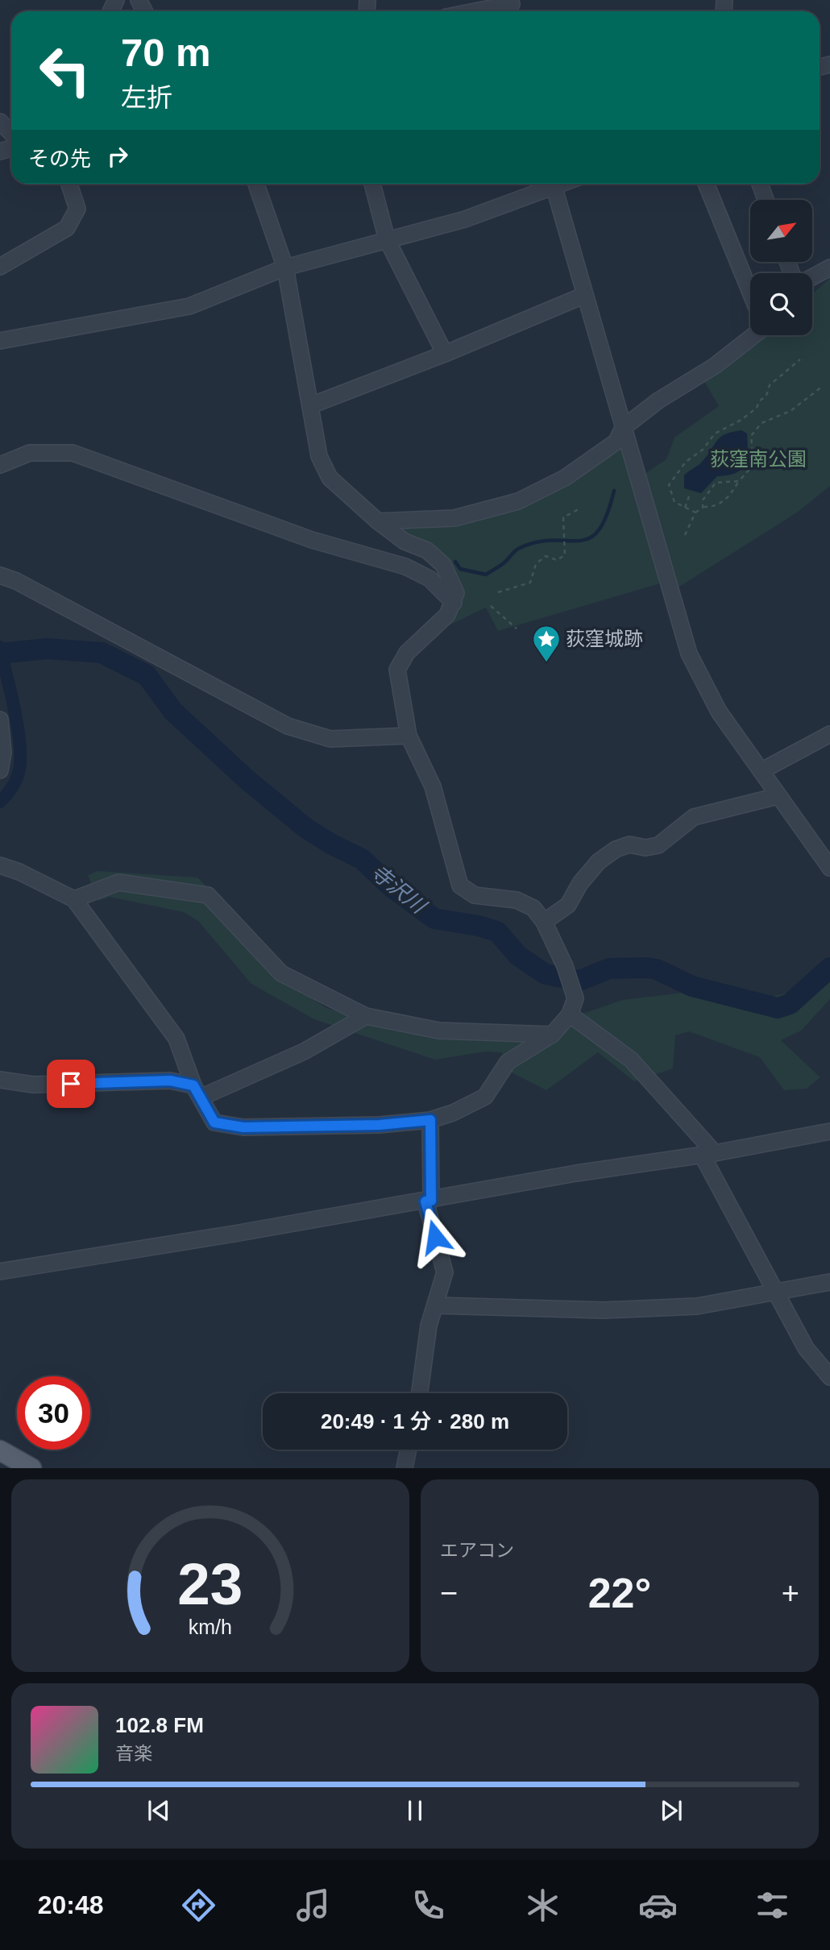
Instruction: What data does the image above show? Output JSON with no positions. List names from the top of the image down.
{
  "water": ["寺沢川"],
  "parks": ["荻窪南公園"],
  "places": {
    "place": ["荻窪城跡"]
  },
  "north": "top right",
  "page": {
    "turn": ["70 m", "左折"],
    "then": "その先",
    "limit": "30",
    "trip": "20:49 · 1 分 · 280 m",
    "tile": "エアコン",
    "heat": ["−", "22°", "+"],
    "song": ["102.8 FM", "音楽"],
    "tabs": "20:48",
    "gauge": ["23", "km/h"]
  }
}
